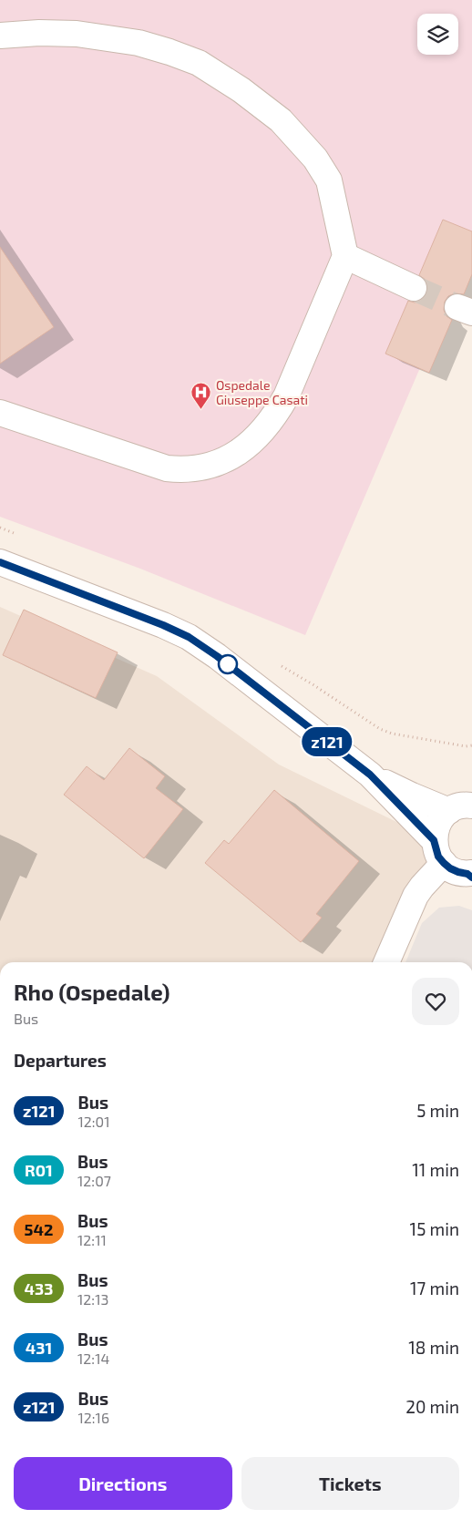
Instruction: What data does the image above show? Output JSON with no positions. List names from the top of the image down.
{
  "places": {
    "hospital": ["Ospedale Giuseppe Casati"]
  },
  "lines": ["bus line z121"],
  "page": {
    "on_map": "z121",
    "heading": [
      ["Rho (Ospedale)", "Bus"],
      "Departures"
    ],
    "list": [
      {
        "mark": "z121",
        "name": "Bus",
        "note": "12:01",
        "value": "5 min"
      },
      {
        "mark": "R01",
        "name": "Bus",
        "note": "12:07",
        "value": "11 min"
      },
      {
        "mark": "542",
        "name": "Bus",
        "note": "12:11",
        "value": "15 min"
      },
      {
        "mark": "433",
        "name": "Bus",
        "note": "12:13",
        "value": "17 min"
      },
      {
        "mark": "431",
        "name": "Bus",
        "note": "12:14",
        "value": "18 min"
      },
      {
        "mark": "z121",
        "name": "Bus",
        "note": "12:16",
        "value": "20 min"
      }
    ],
    "buttons": ["Directions", "Tickets"]
  }
}
